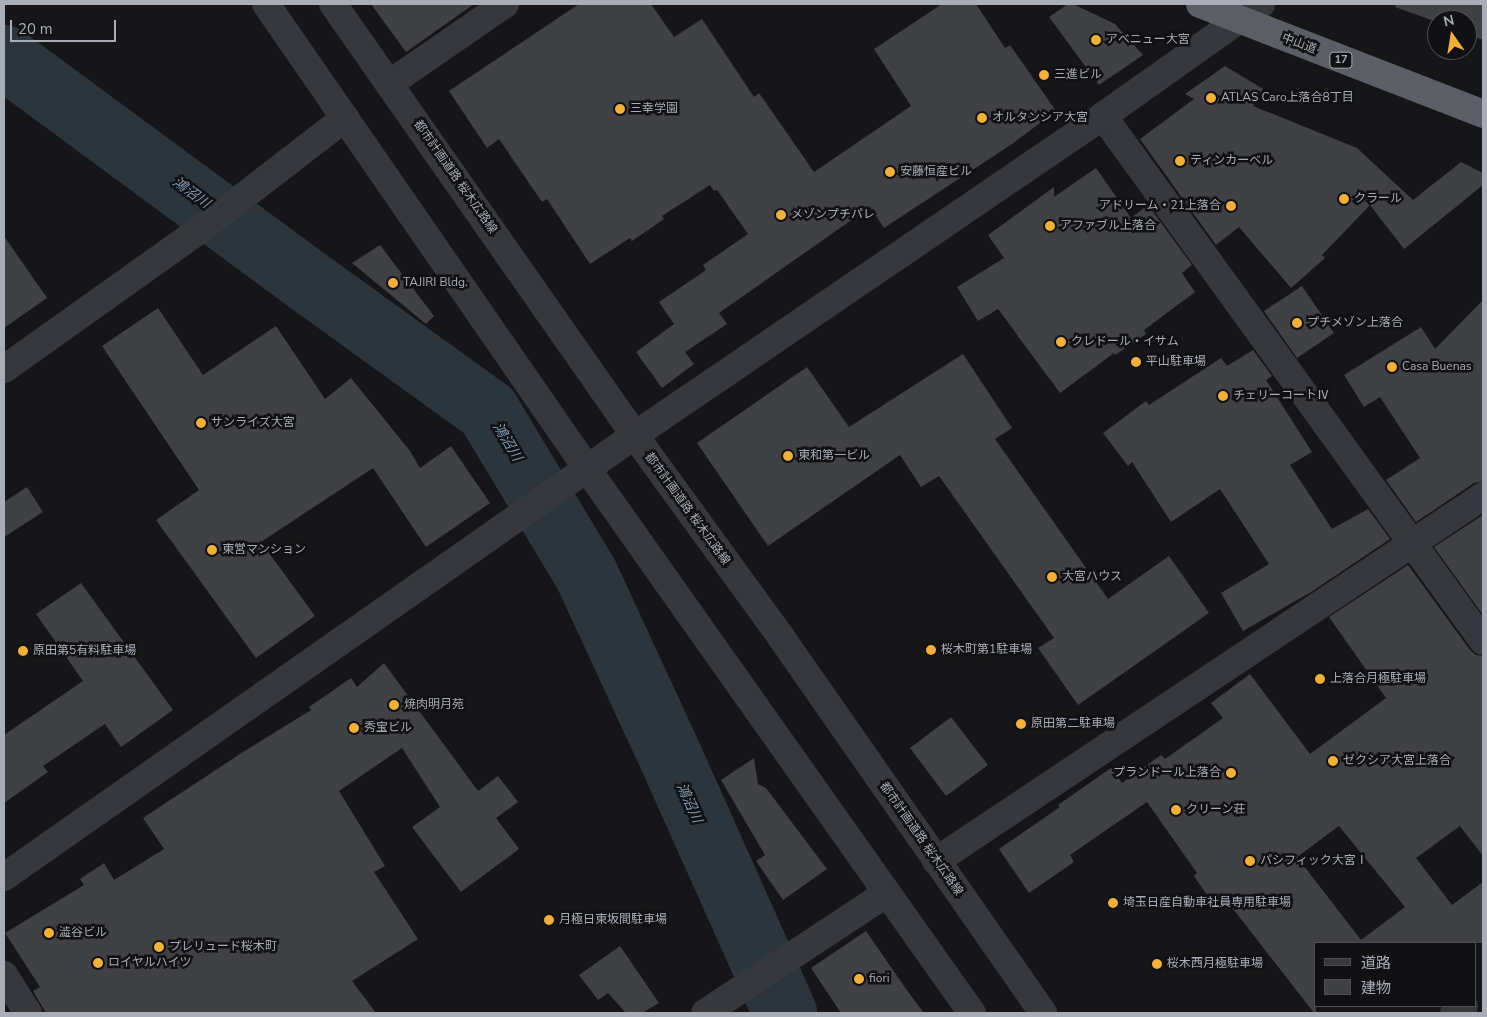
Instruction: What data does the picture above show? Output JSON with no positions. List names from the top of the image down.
{
  "streets": {
    "highway": ["中山道", "17"],
    "street": ["都市計画道路 桜木広路線"]
  },
  "water": ["鴻沼川"],
  "places": [
    "アベニュー大宮",
    "三進ビル",
    "ATLAS Caro上落合8丁目",
    "三幸学園",
    "オルタンシア大宮",
    "ティンカーベル",
    "安藤恒産ビル",
    "クラール",
    "アドリーム・21上落合",
    "メゾンプチパレ",
    "アファブル上落合",
    "TAJIRI Bldg.",
    "プチメゾン上落合",
    "クレドール・イサム",
    "平山駐車場",
    "Casa Buenas",
    "チェリーコートⅣ",
    "サンライズ大宮",
    "東和第一ビル",
    "東営マンション",
    "大宮ハウス",
    "桜木町第1駐車場",
    "原田第5有料駐車場",
    "上落合月極駐車場",
    "焼肉明月苑",
    "原田第二駐車場",
    "秀宝ビル",
    "ゼクシア大宮上落合",
    "プランドール上落合",
    "クリーン荘",
    "パシフィック大宮Ⅰ",
    "埼玉日産自動車社員専用駐車場",
    "月極日東坂間駐車場",
    "澁谷ビル",
    "プレリュード桜木町",
    "ロイヤルハイツ",
    "桜木西月極駐車場",
    "fiori"
  ],
  "legend": ["道路", "建物"],
  "scale_bar": "20 m",
  "north": "top"
}
